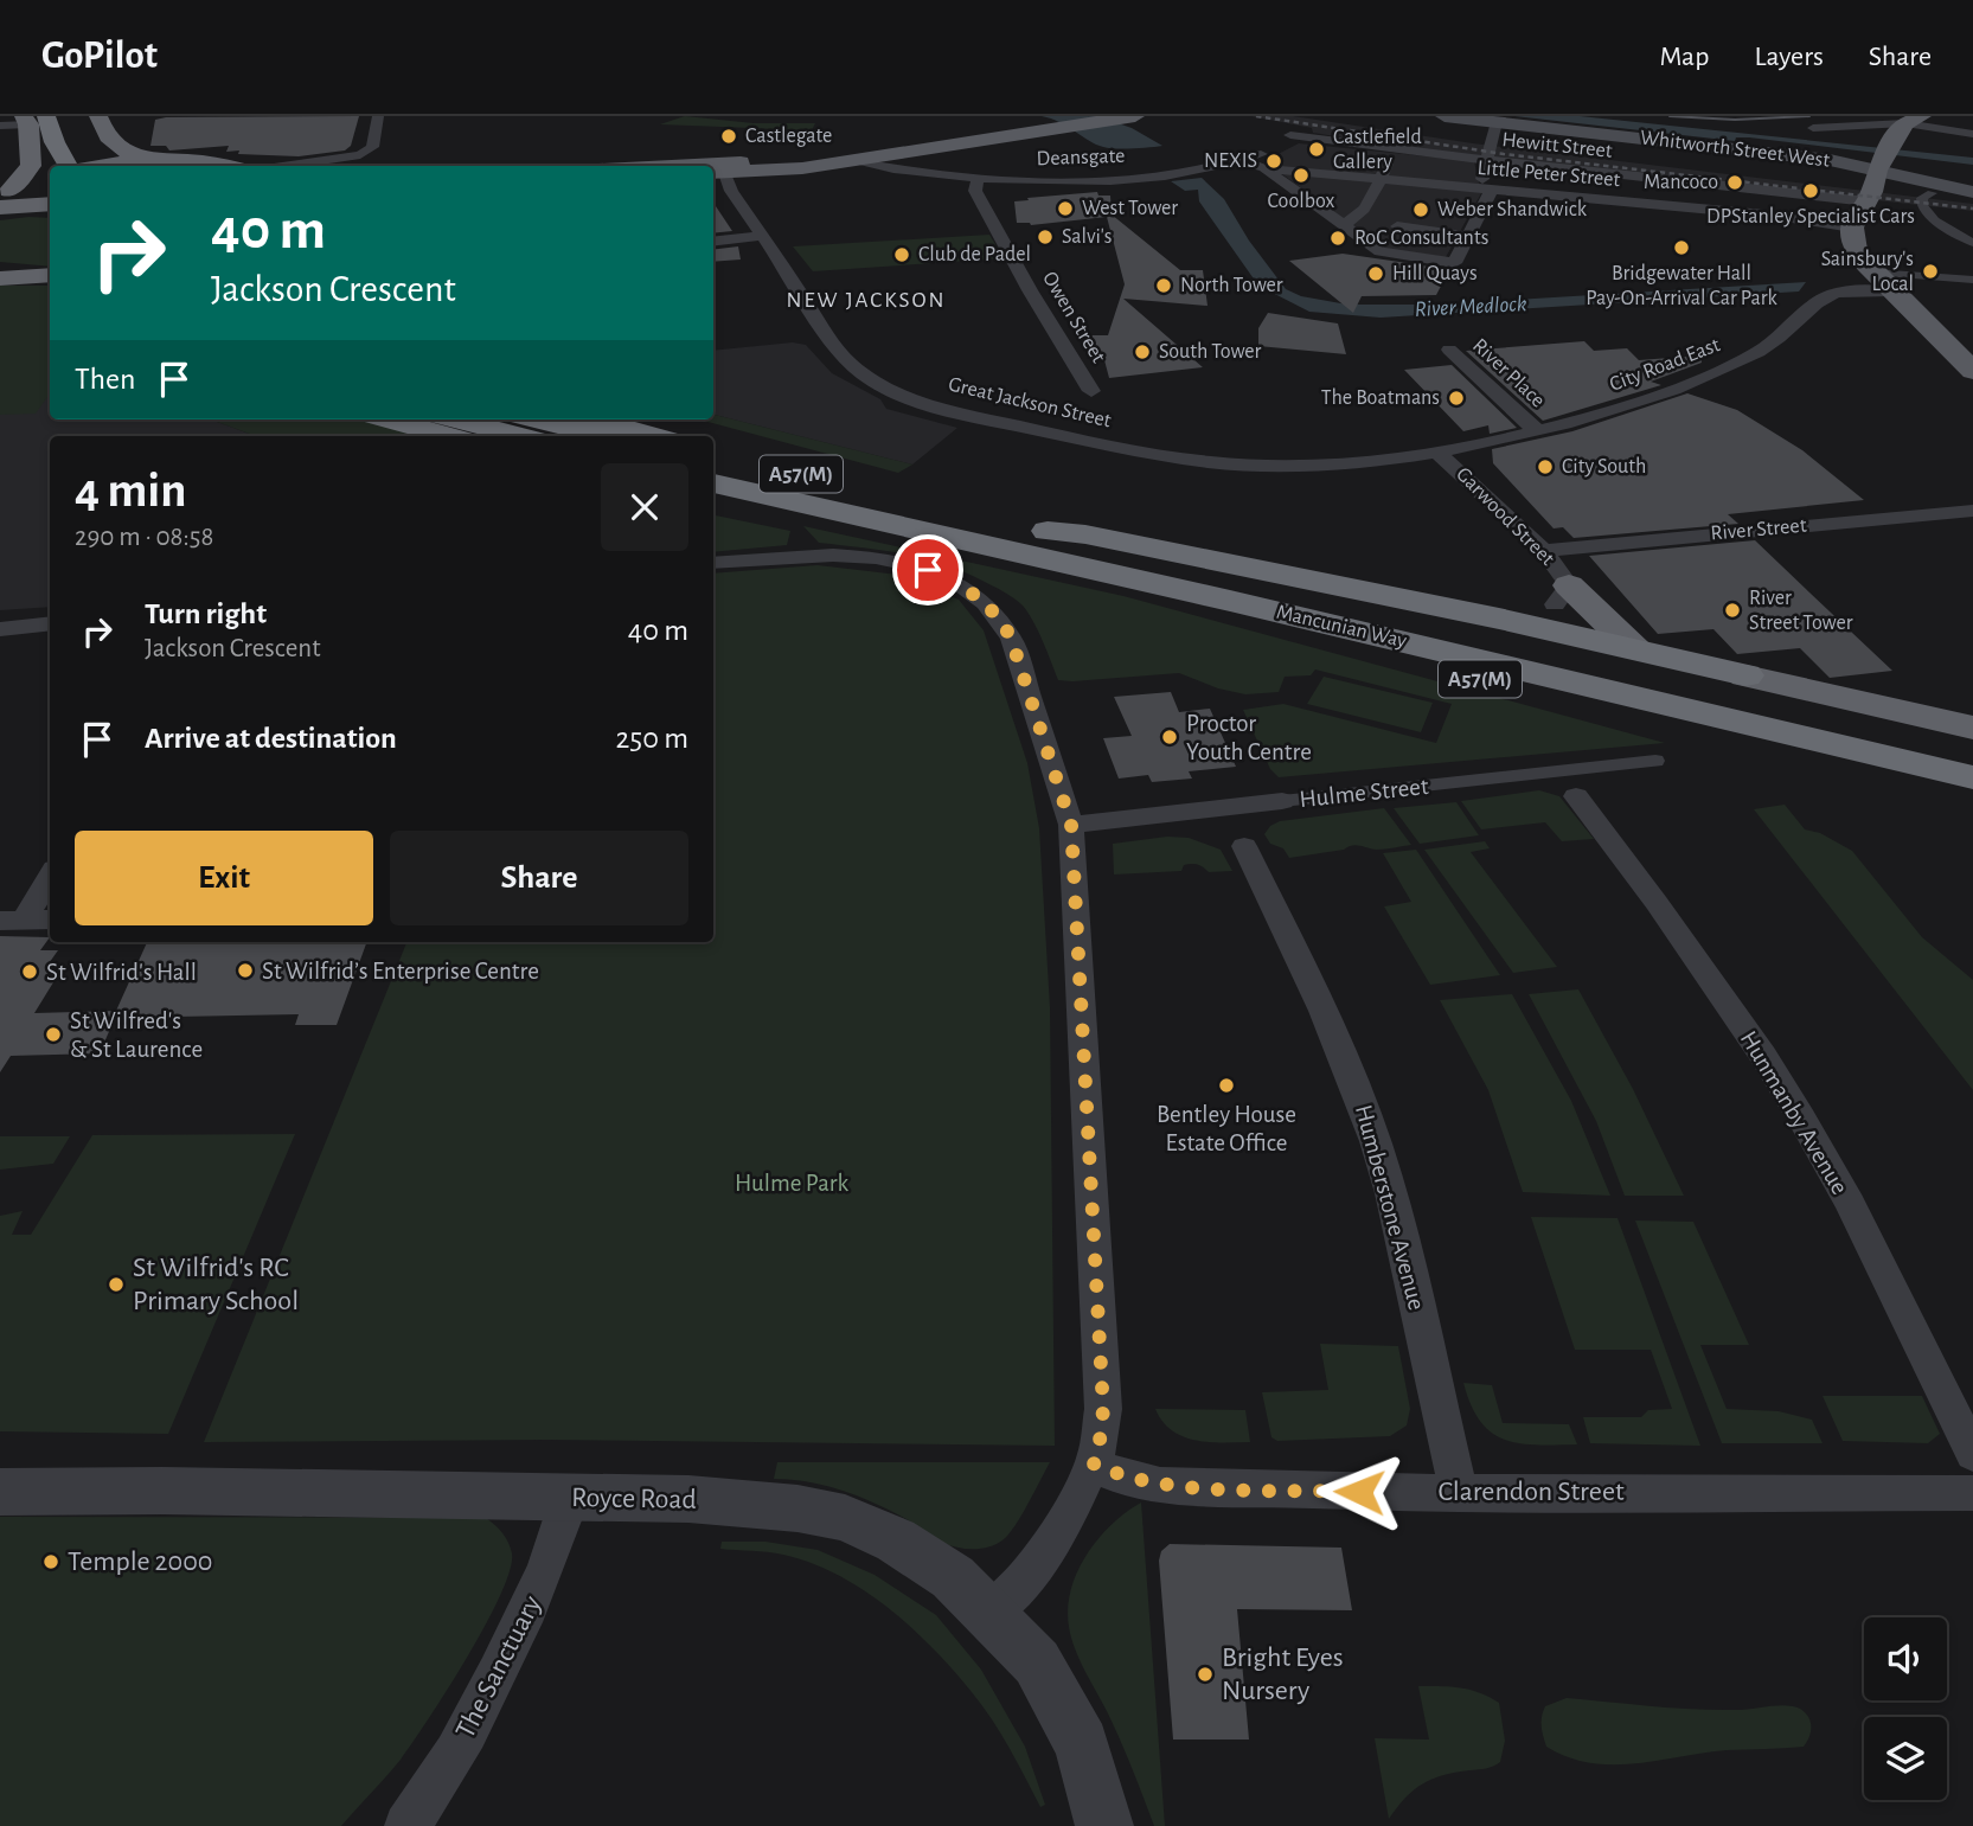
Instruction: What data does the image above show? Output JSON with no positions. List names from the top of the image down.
{
  "streets": {
    "highway": ["A57(M)", "Mancunian Way"],
    "main road": ["Whitworth Street West"],
    "street": [
      "Hewitt Street",
      "Deansgate",
      "Little Peter Street",
      "Owen Street",
      "City Road East",
      "River Place",
      "Great Jackson Street",
      "Garwood Street",
      "River Street",
      "Hulme Street",
      "Hunmanby Avenue",
      "Humberstone Avenue",
      "Clarendon Street",
      "Royce Road",
      "The Sanctuary"
    ]
  },
  "crossings": [
    ["Hewitt Street", "Deansgate"],
    ["Deansgate", "Little Peter Street"],
    ["Deansgate", "Owen Street"],
    ["City Road East", "River Place"],
    ["City Road East", "Great Jackson Street"],
    ["City Road East", "Garwood Street"],
    ["Great Jackson Street", "Garwood Street"],
    ["A57(M)", "Mancunian Way"],
    ["Garwood Street", "River Street"],
    ["Humberstone Avenue", "Clarendon Street"],
    ["Royce Road", "The Sanctuary"]
  ],
  "districts": ["NEW JACKSON"],
  "water": ["River Medlock"],
  "parks": ["Hulme Park"],
  "places": [
    "Castlegate",
    "Castlefield Gallery",
    "NEXIS",
    "Coolbox",
    "Mancoco",
    "DPStanley Specialist Cars",
    "West Tower",
    "Weber Shandwick",
    "Salvi's",
    "RoC Consultants",
    "Bridgewater Hall Pay-On-Arrival Car Park",
    "Club de Padel",
    "Sainsbury's Local",
    "Hill Quays",
    "North Tower",
    "South Tower",
    "The Boatmans",
    "City South",
    "River Street Tower",
    "Proctor Youth Centre",
    "St Wilfrid’s Enterprise Centre",
    "St Wilfrid's Hall",
    "St Wilfred's & St Laurence",
    "Bentley House Estate Office",
    "St Wilfrid's RC Primary School",
    "Temple 2000",
    "Bright Eyes Nursery"
  ],
  "page": {
    "header": "GoPilot",
    "nav": ["Map", "Layers", "Share"],
    "turn": ["40 m", "Jackson Crescent"],
    "then": "Then",
    "heading": ["4 min", "290 m · 08:58"],
    "list": [
      {
        "name": "Turn right",
        "note": "Jackson Crescent",
        "value": "40 m"
      },
      {
        "name": "Arrive at destination",
        "value": "250 m"
      }
    ],
    "buttons": ["Exit", "Share"]
  }
}
